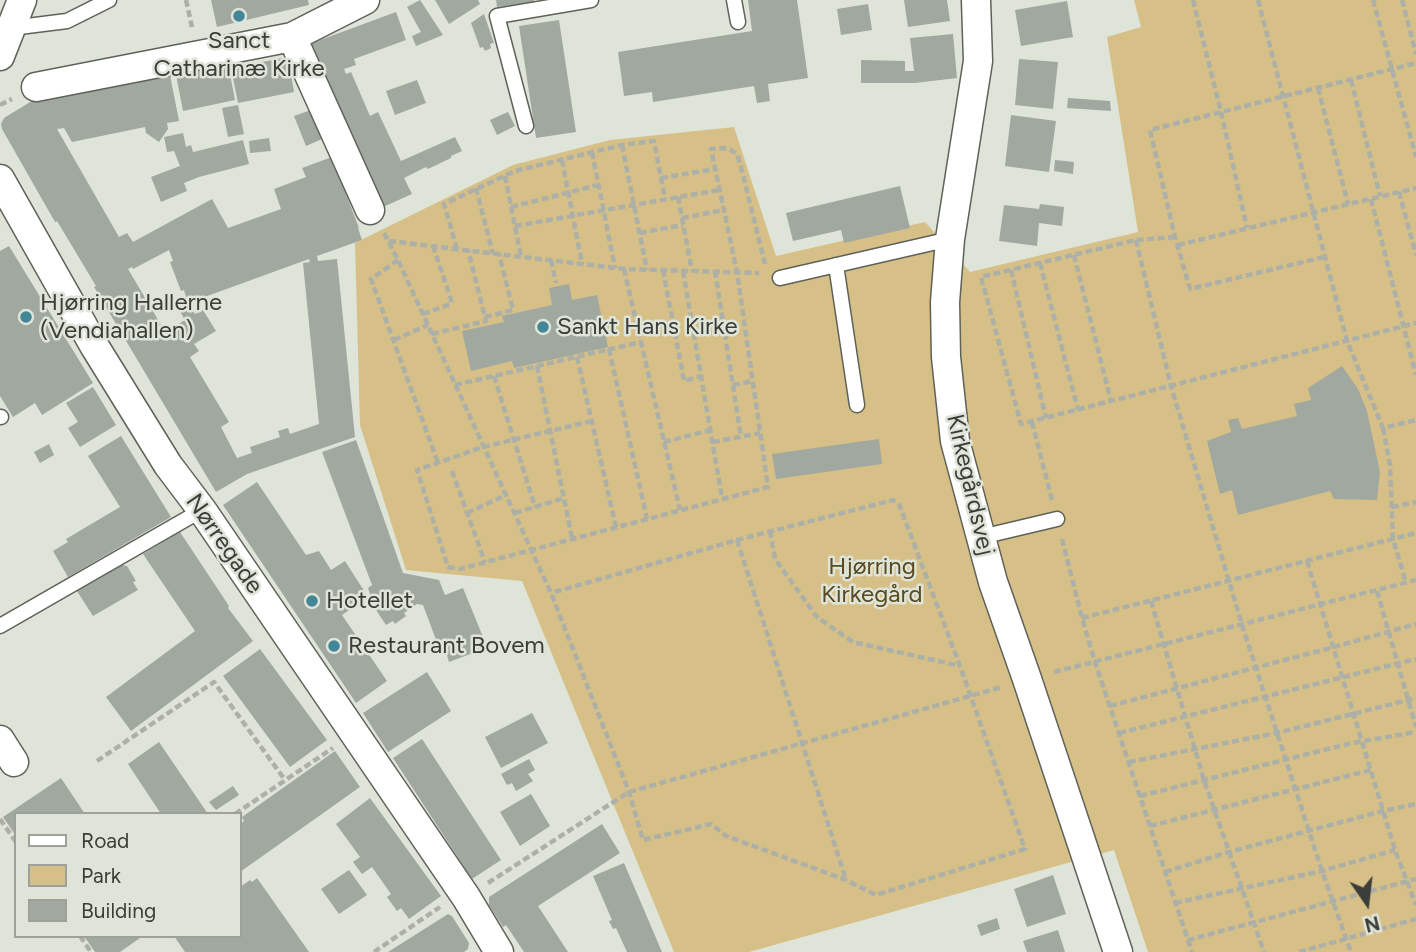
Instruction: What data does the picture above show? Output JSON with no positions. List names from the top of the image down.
{
  "streets": {
    "street": ["Kirkegårdsvej", "Nørregade"]
  },
  "parks": ["Hjørring Kirkegård"],
  "places": [
    "Sanct Catharinæ Kirke",
    "Hjørring Hallerne (Vendiahallen)",
    "Sankt Hans Kirke",
    "Hotellet",
    "Restaurant Bovem"
  ],
  "legend": ["Road", "Park", "Building"],
  "north": "bottom"
}
